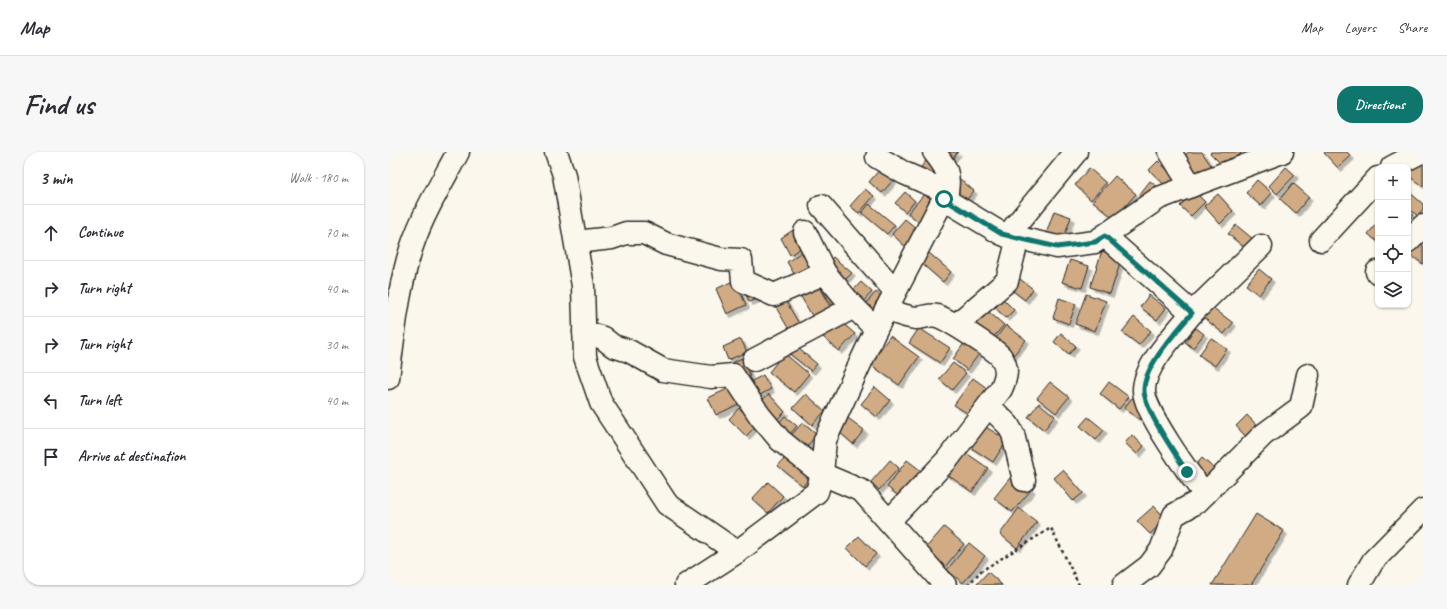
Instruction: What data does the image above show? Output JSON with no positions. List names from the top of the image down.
{
  "page": {
    "header": "Map",
    "nav": ["Map", "Layers", "Share"],
    "buttons": "Directions",
    "title": "Find us",
    "heading": ["3 min", "Walk · 180 m"],
    "map_buttons": ["+", "−"],
    "list": [
      ["Continue", "70 m"],
      ["Turn right", "40 m"],
      ["Turn right", "30 m"],
      ["Turn left", "40 m"],
      "Arrive at destination"
    ]
  }
}
